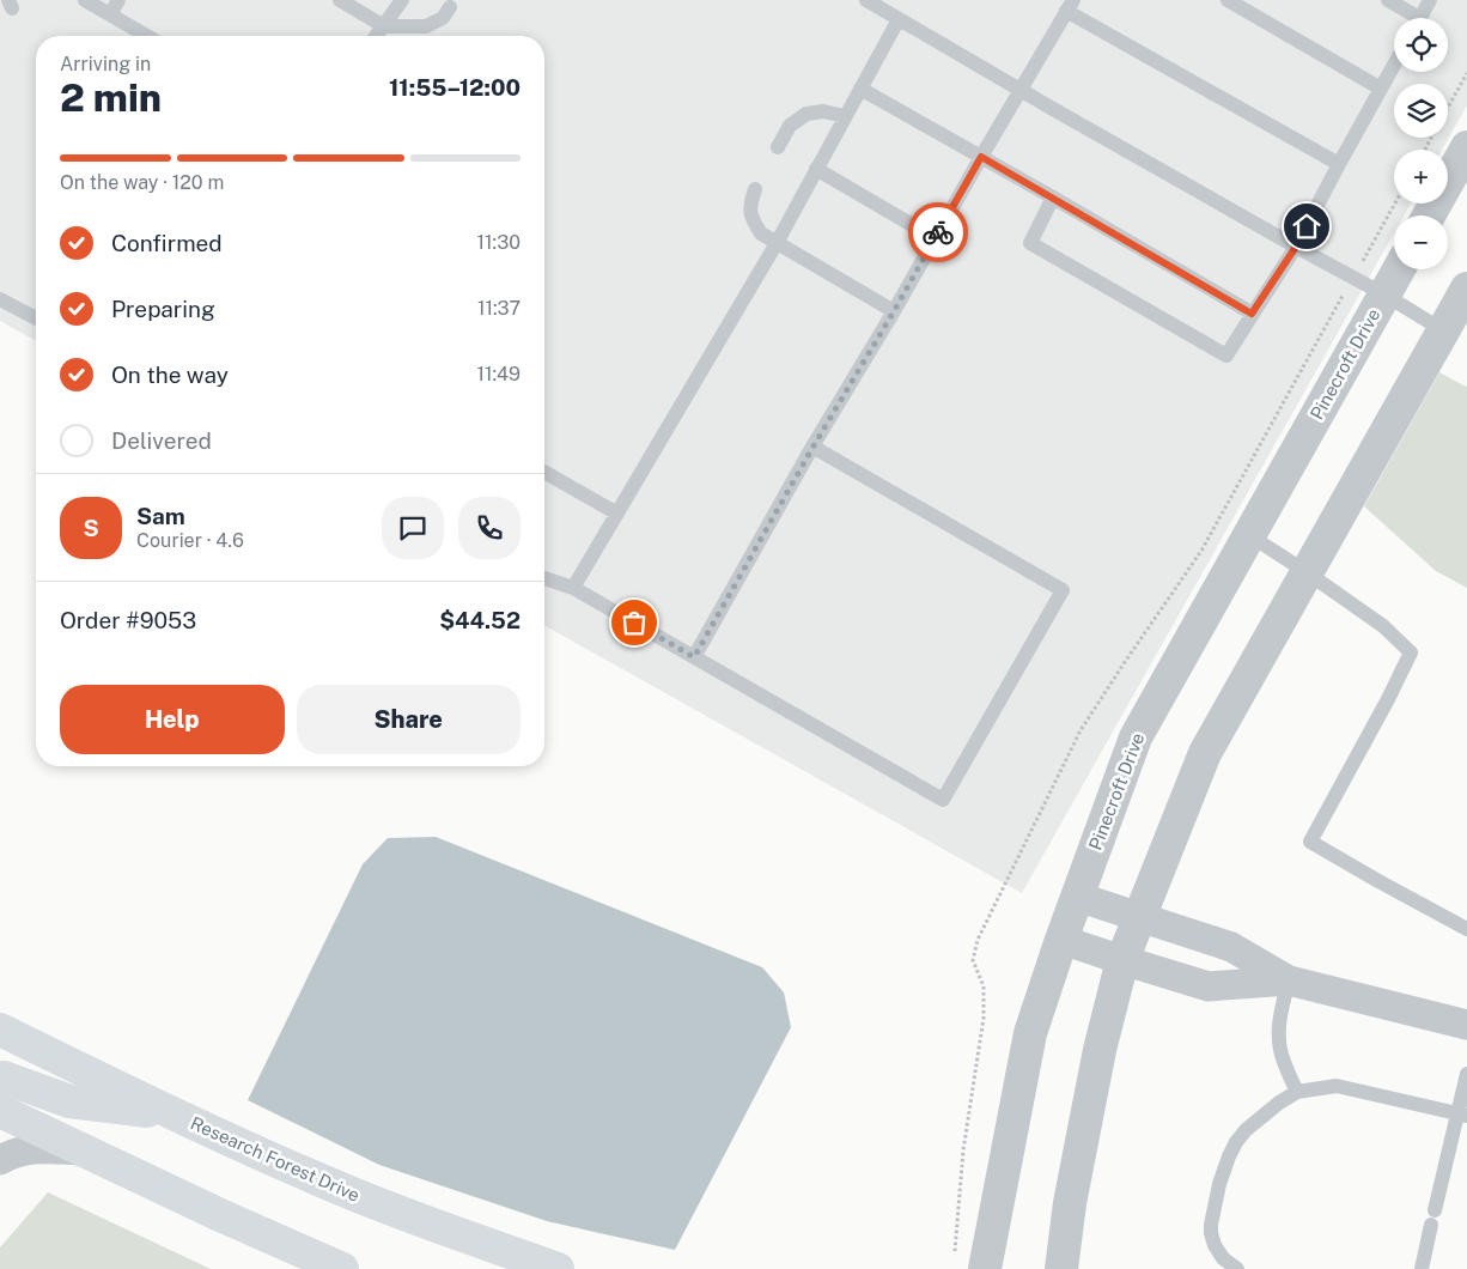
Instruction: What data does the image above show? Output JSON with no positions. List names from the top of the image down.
{
  "streets": {
    "main road": ["Research Forest Drive"],
    "street": ["Pinecroft Drive"]
  },
  "page": {
    "map_buttons": ["+", "−"],
    "heading": ["2 min", "Arriving in", "11:55–12:00"],
    "panel": [
      "Sam",
      "Courier · 4.6",
      "Order #9053",
      "$44.52"
    ],
    "bar": "On the way · 120 m",
    "list": [
      ["Confirmed", "11:30"],
      ["Preparing", "11:37"],
      ["On the way", "11:49"],
      "Delivered"
    ],
    "round": "S",
    "buttons": ["Help", "Share"]
  }
}
